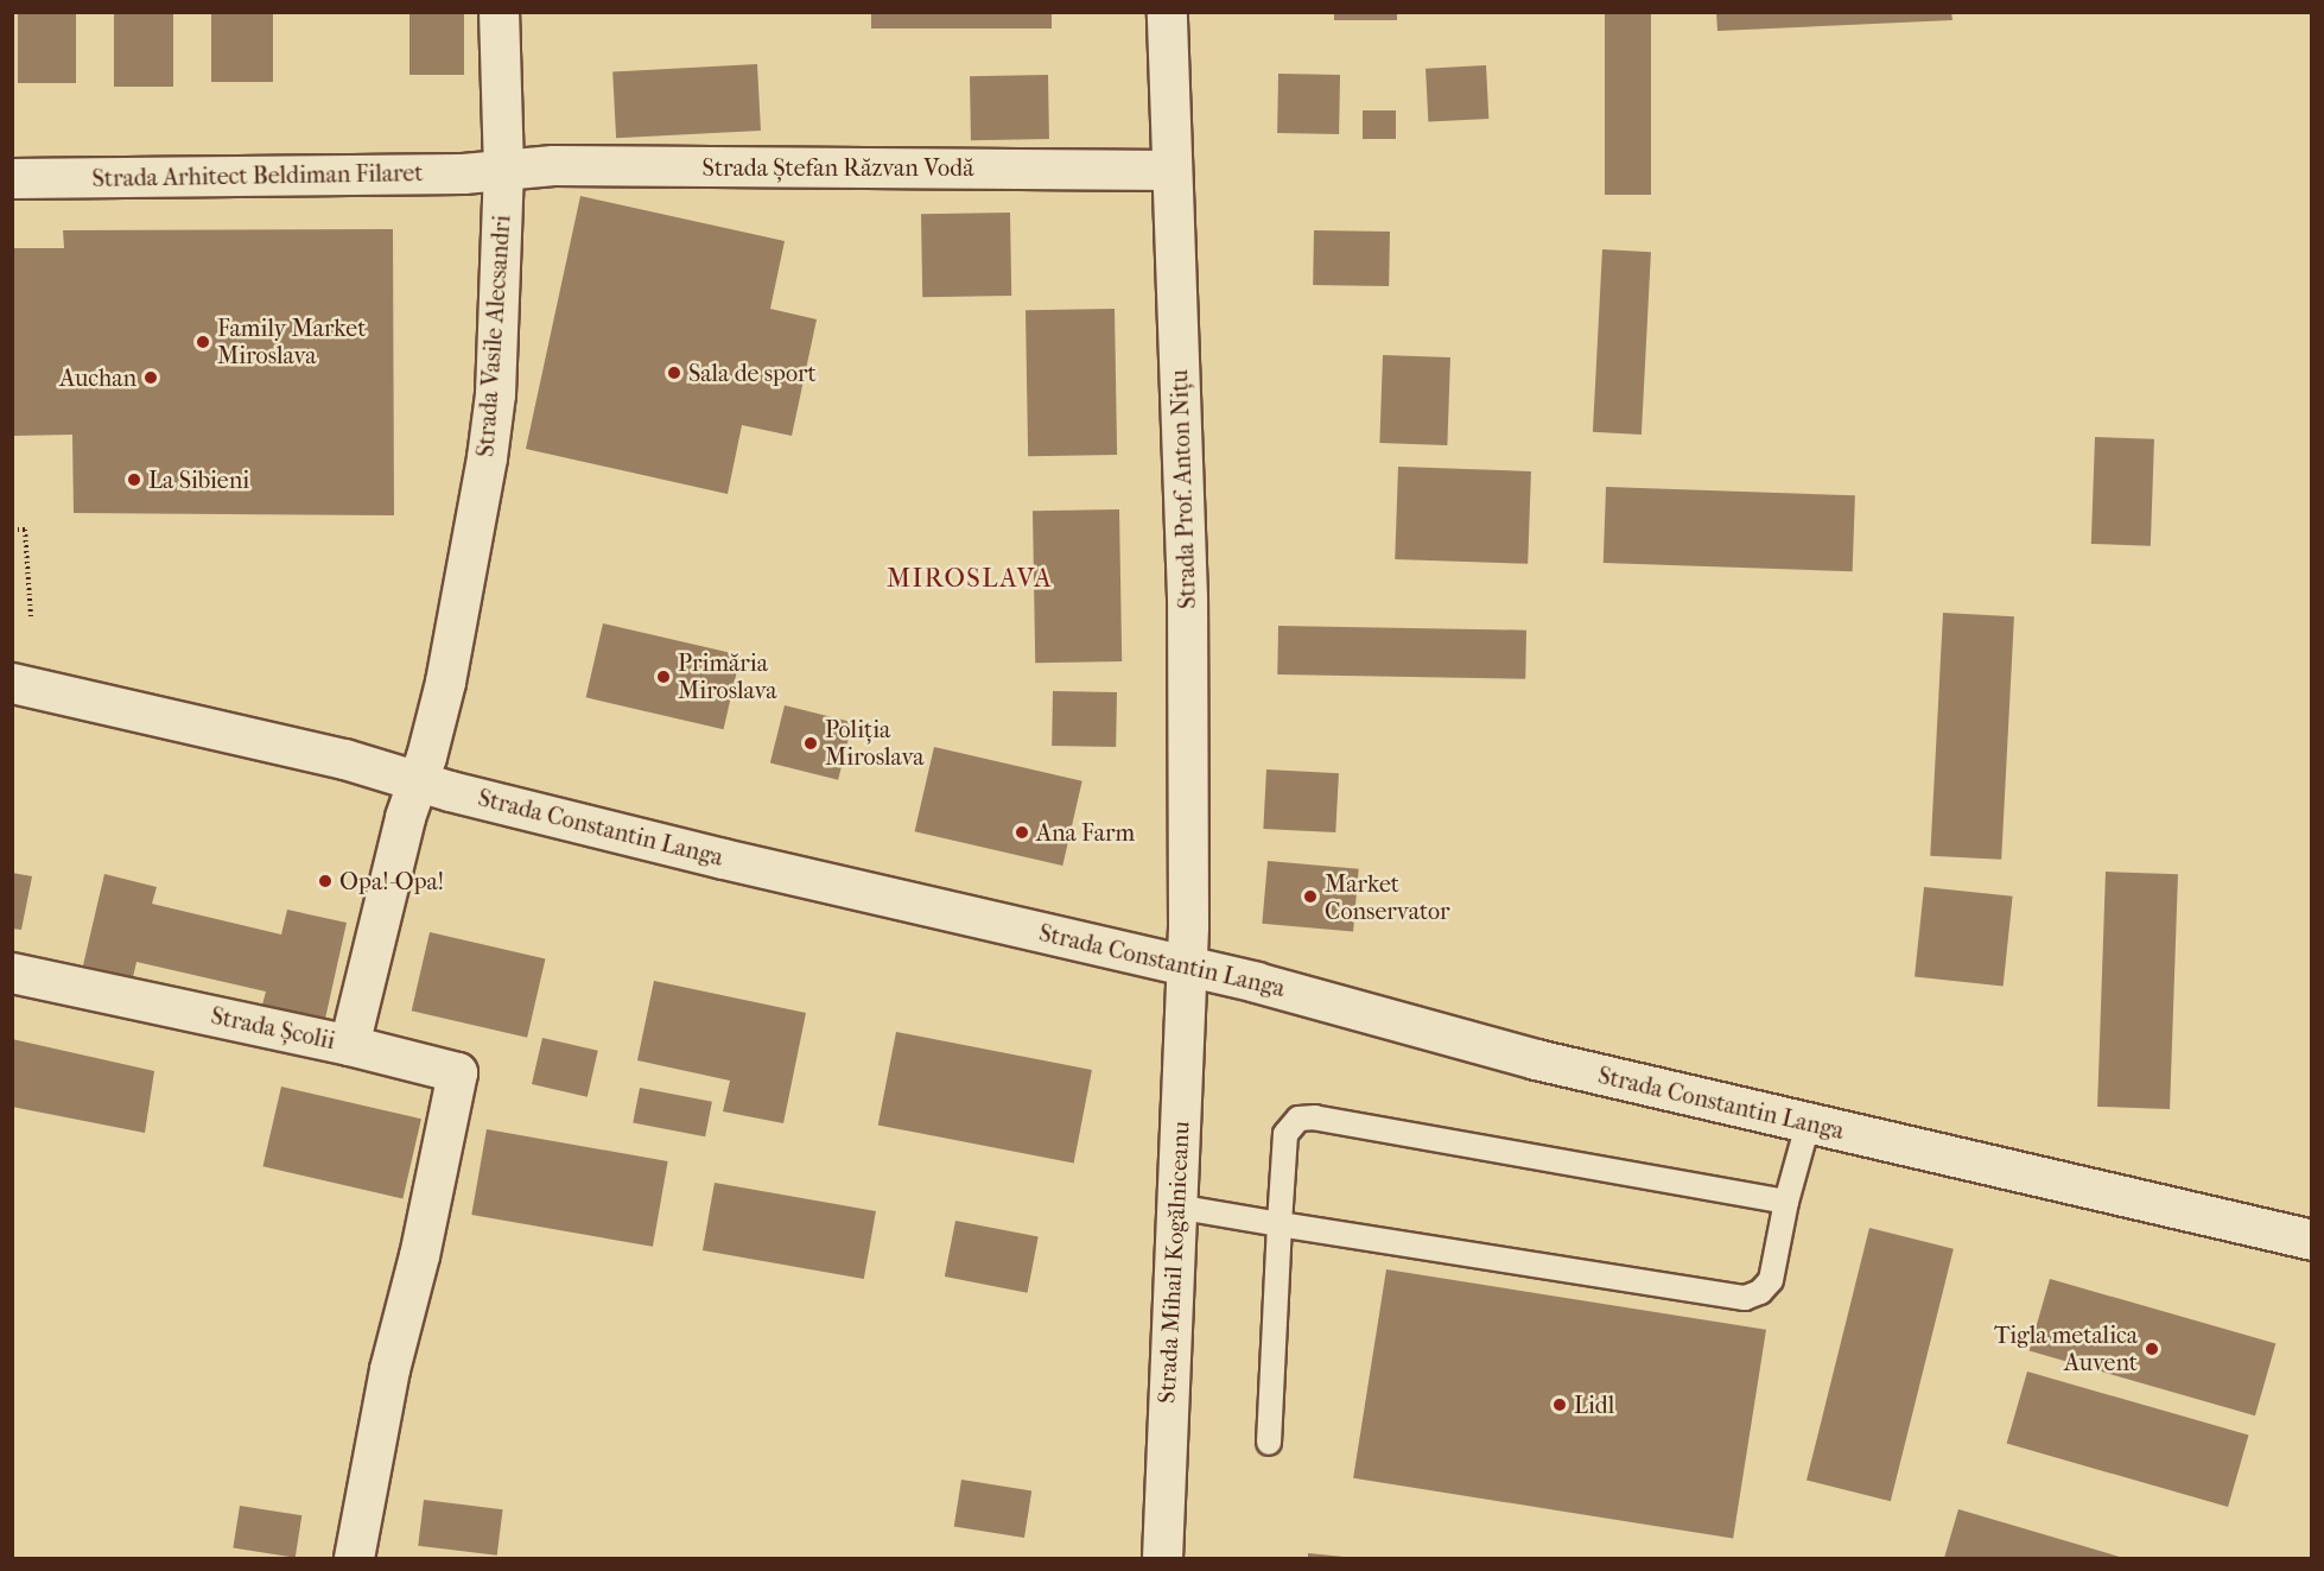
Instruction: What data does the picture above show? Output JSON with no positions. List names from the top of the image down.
{
  "streets": {
    "street": [
      "Strada Ștefan Răzvan Vodă",
      "Strada Arhitect Beldiman Filaret",
      "Strada Vasile Alecsandri",
      "Strada Prof. Anton Nițu",
      "Strada Constantin Langa",
      "Strada Școlii",
      "Strada Mihail Kogălniceanu"
    ]
  },
  "crossings": [
    ["Strada Ștefan Răzvan Vodă", "Strada Arhitect Beldiman Filaret"],
    ["Strada Ștefan Răzvan Vodă", "Strada Vasile Alecsandri"],
    ["Strada Ștefan Răzvan Vodă", "Strada Prof. Anton Nițu"],
    ["Strada Arhitect Beldiman Filaret", "Strada Vasile Alecsandri"],
    ["Strada Vasile Alecsandri", "Strada Constantin Langa"],
    ["Strada Vasile Alecsandri", "Strada Școlii"],
    ["Strada Prof. Anton Nițu", "Strada Constantin Langa"],
    ["Strada Prof. Anton Nițu", "Strada Mihail Kogălniceanu"],
    ["Strada Constantin Langa", "Strada Școlii"],
    ["Strada Constantin Langa", "Strada Mihail Kogălniceanu"]
  ],
  "districts": ["MIROSLAVA"],
  "places": [
    "Family Market Miroslava",
    "Sala de sport",
    "Auchan",
    "La Sibieni",
    "Primăria Miroslava",
    "Poliția Miroslava",
    "Ana Farm",
    "Opa!-Opa!",
    "Market Conservator",
    "Tigla metalica Auvent",
    "Lidl"
  ]
}
